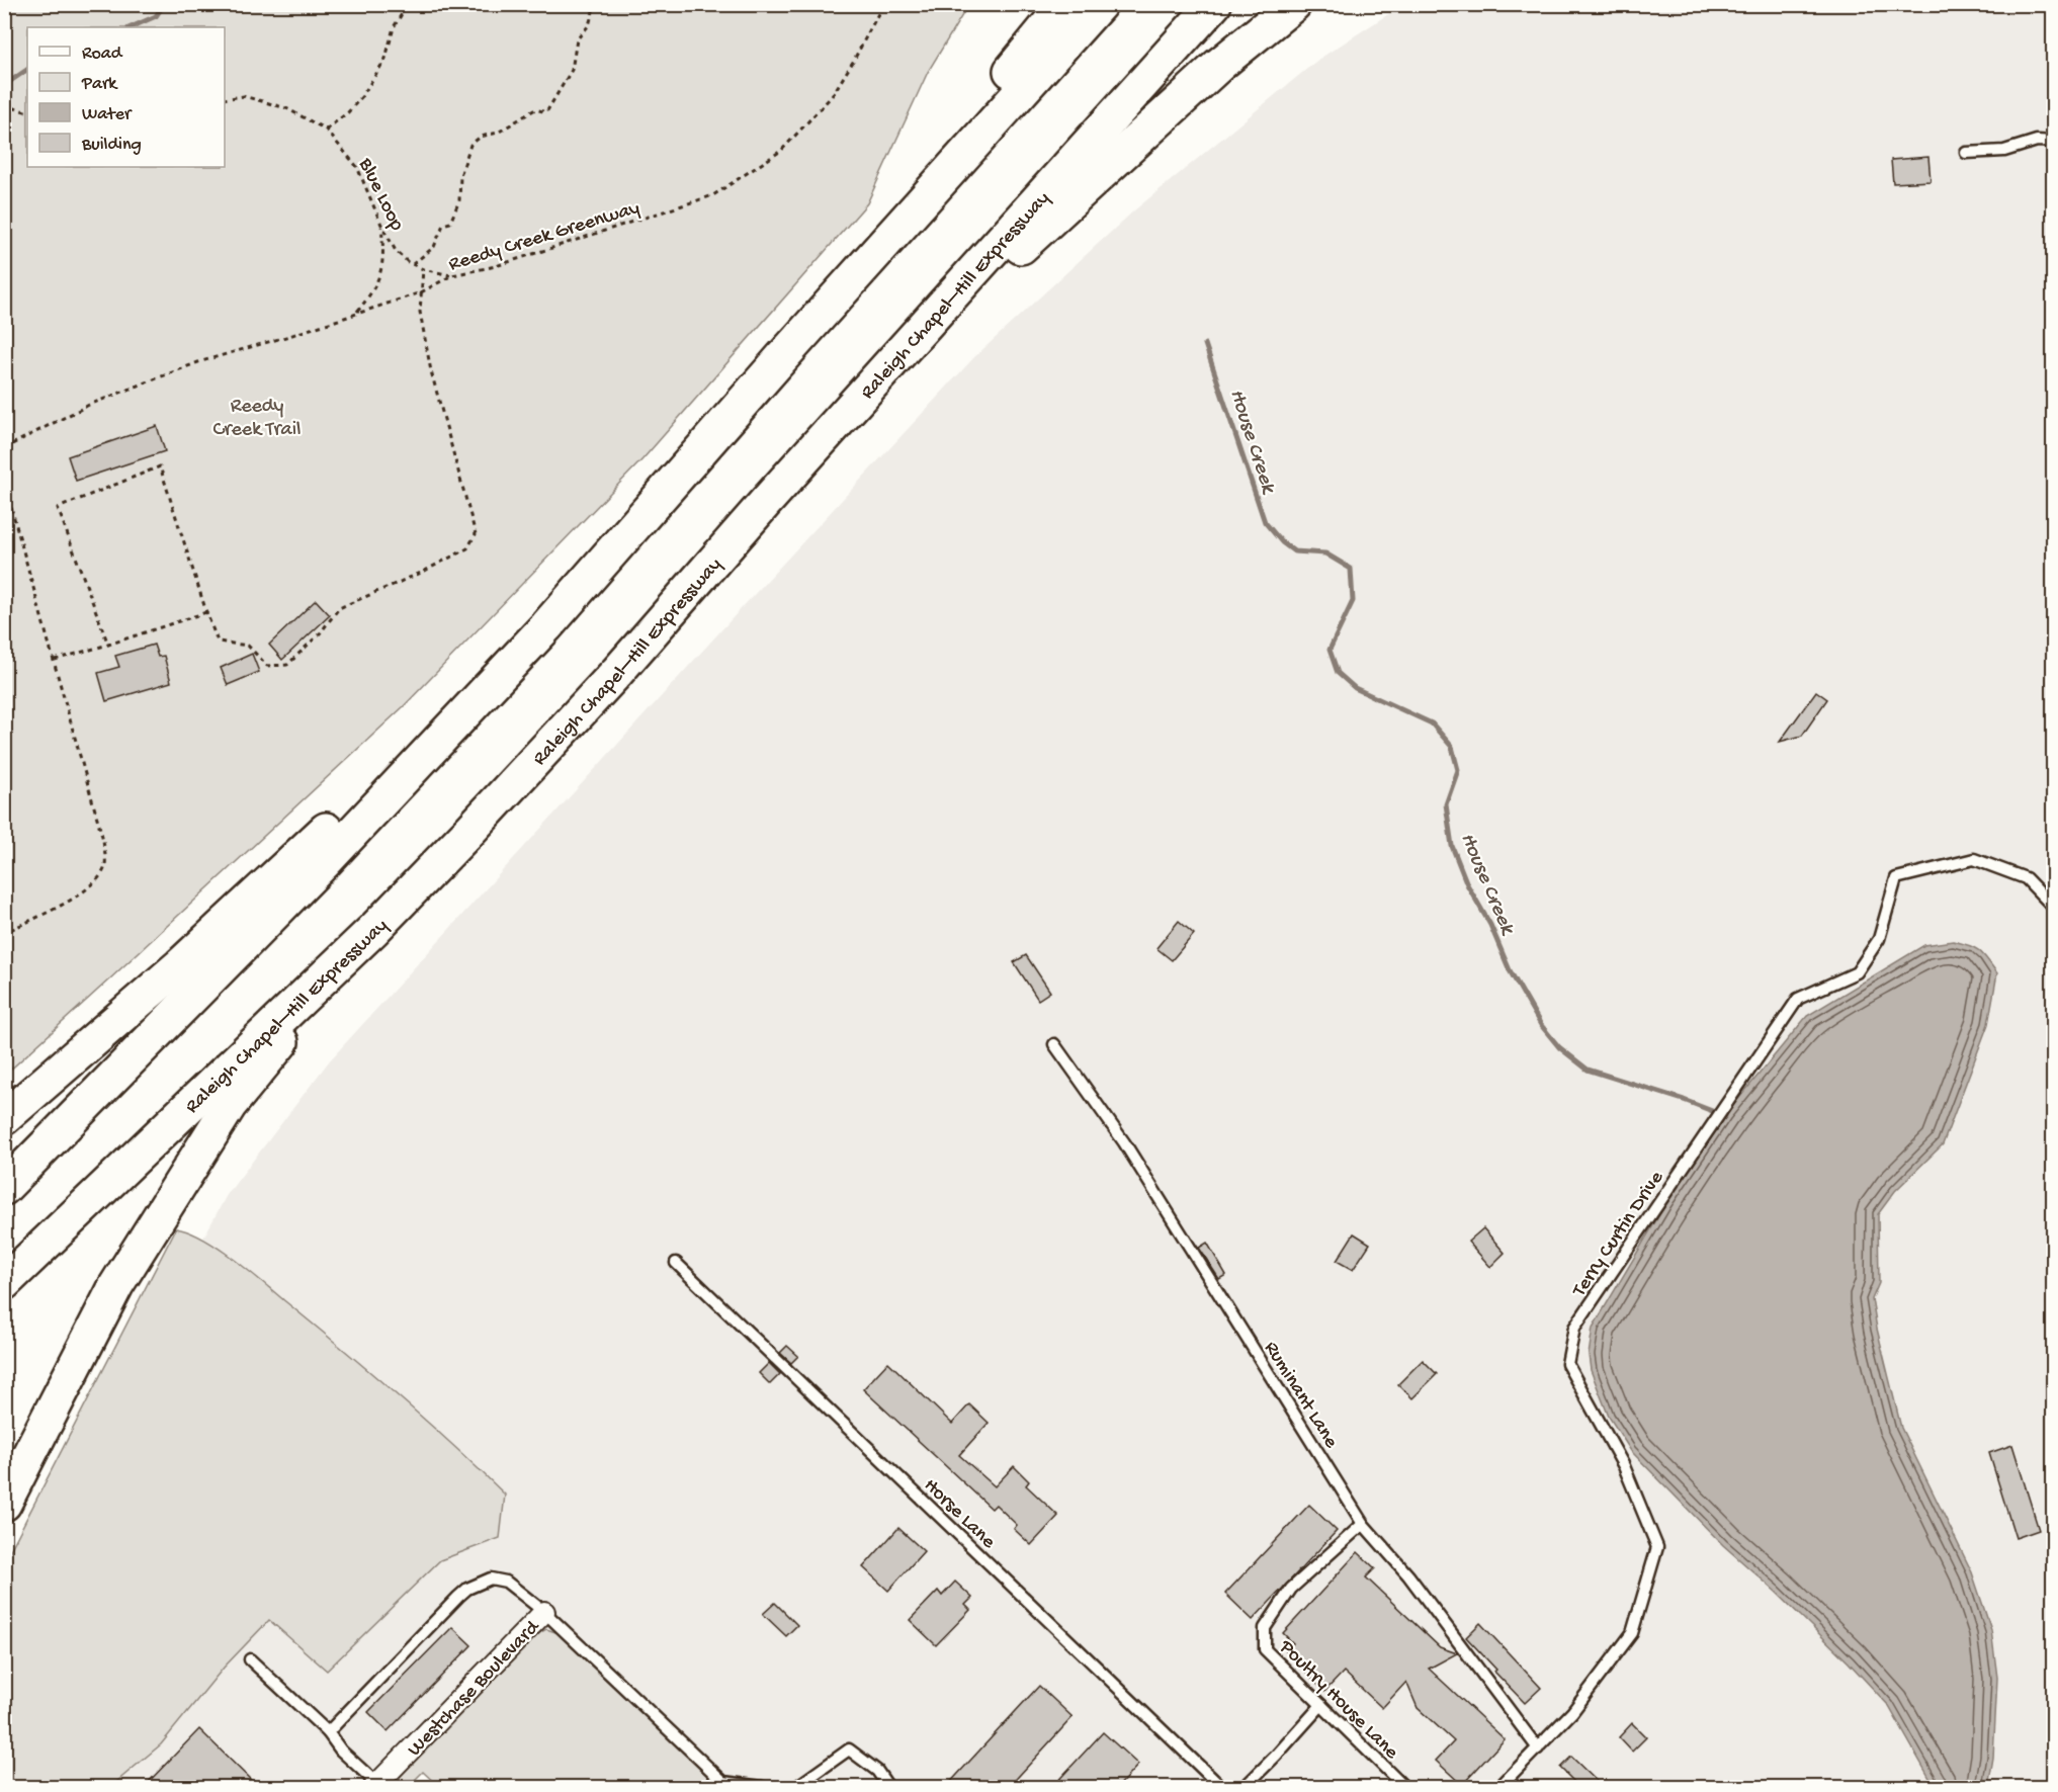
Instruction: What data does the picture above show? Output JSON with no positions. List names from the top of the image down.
{
  "streets": {
    "highway": ["Raleigh Chapel–Hill Expressway"],
    "street": ["Westchase Boulevard"],
    "lane": [
      "Terry Curtin Drive",
      "Ruminant Lane",
      "Horse Lane",
      "Poultry House Lane"
    ],
    "path": ["Blue Loop", "Reedy Creek Greenway"]
  },
  "crossings": [
    ["Blue Loop", "Reedy Creek Greenway"],
    ["Terry Curtin Drive", "Ruminant Lane"],
    ["Ruminant Lane", "Poultry House Lane"]
  ],
  "water": ["House Creek"],
  "parks": ["Reedy Creek Trail"],
  "legend": [
    "Road",
    "Park",
    "Water",
    "Building"
  ]
}
